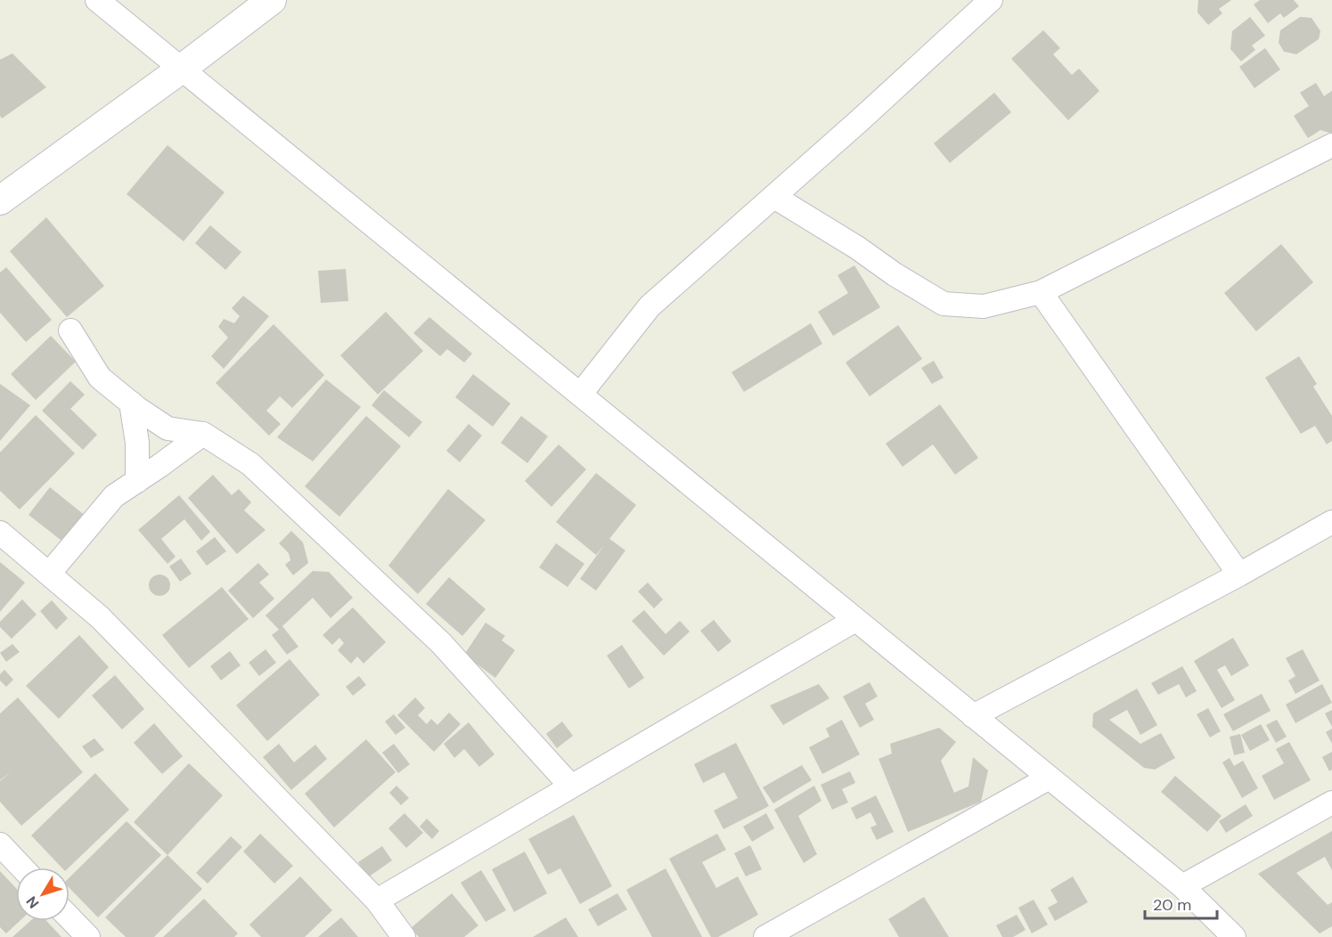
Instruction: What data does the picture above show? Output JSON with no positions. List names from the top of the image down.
{
  "scale_bar": "20 m",
  "north": "bottom left"
}
